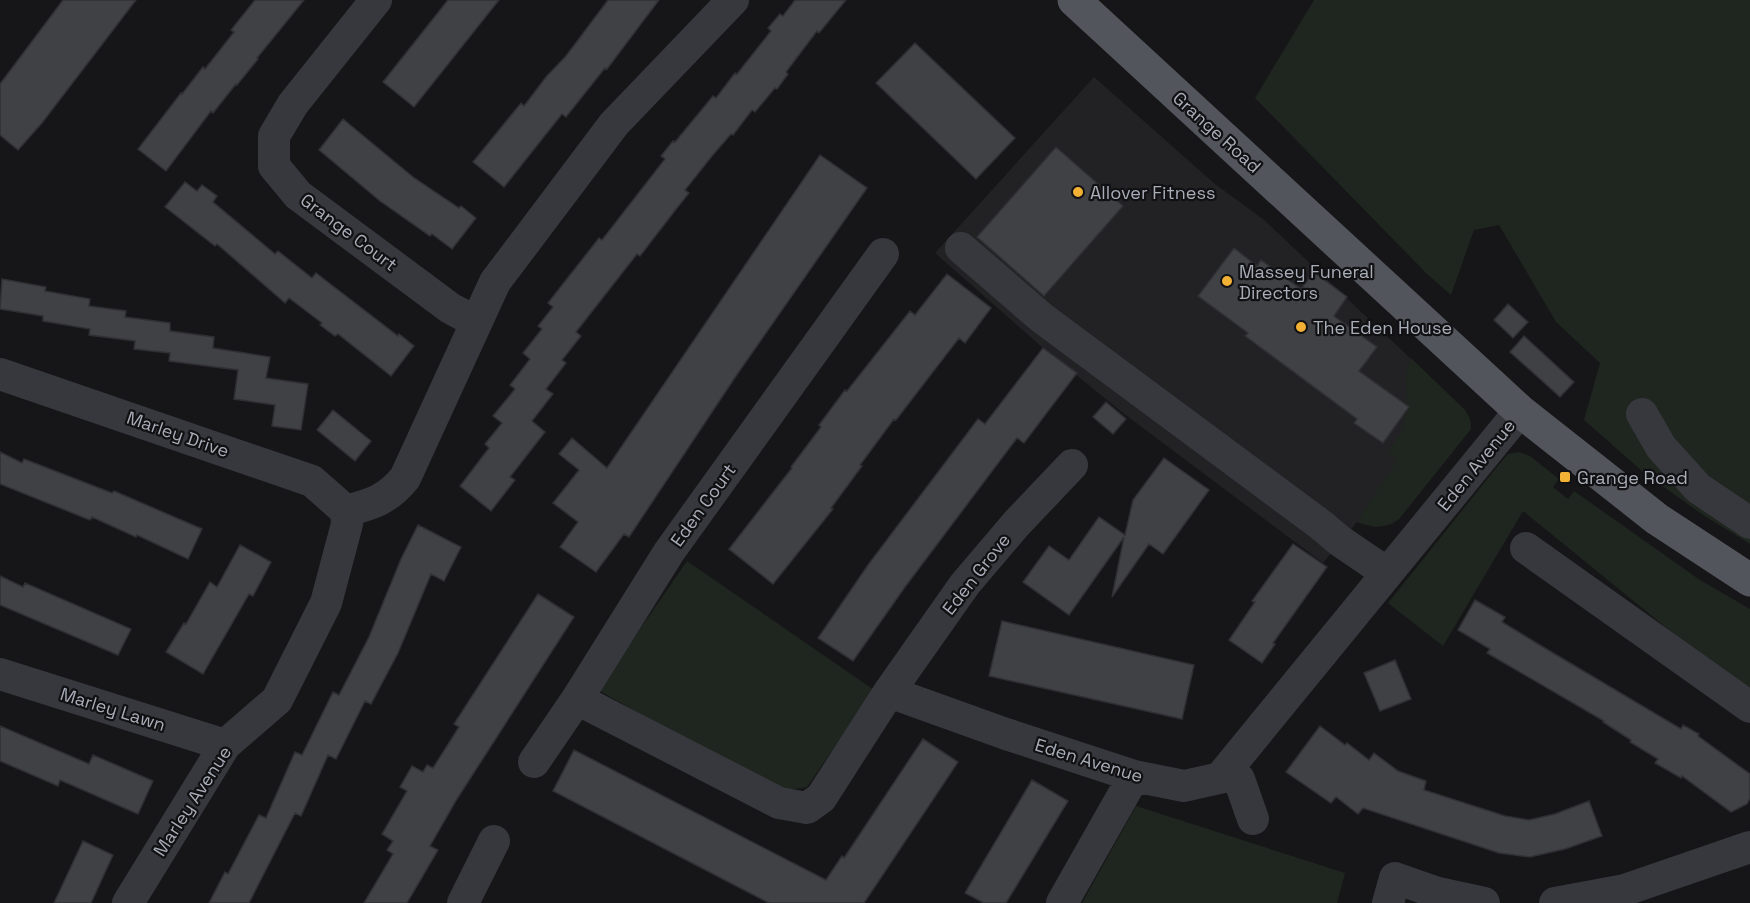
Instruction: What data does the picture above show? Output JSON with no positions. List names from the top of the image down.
{
  "streets": {
    "main road": ["Grange Road"],
    "street": [
      "Grange Court",
      "Marley Drive",
      "Eden Avenue",
      "Eden Court",
      "Eden Grove",
      "Marley Lawn",
      "Marley Avenue"
    ]
  },
  "crossings": [
    ["Grange Road", "Eden Avenue"],
    ["Marley Drive", "Marley Avenue"],
    ["Eden Avenue", "Eden Grove"],
    ["Marley Lawn", "Marley Avenue"]
  ],
  "places": {
    "other": ["Allover Fitness", "Massey Funeral Directors", "The Eden House"],
    "transit": ["Grange Road"]
  }
}
